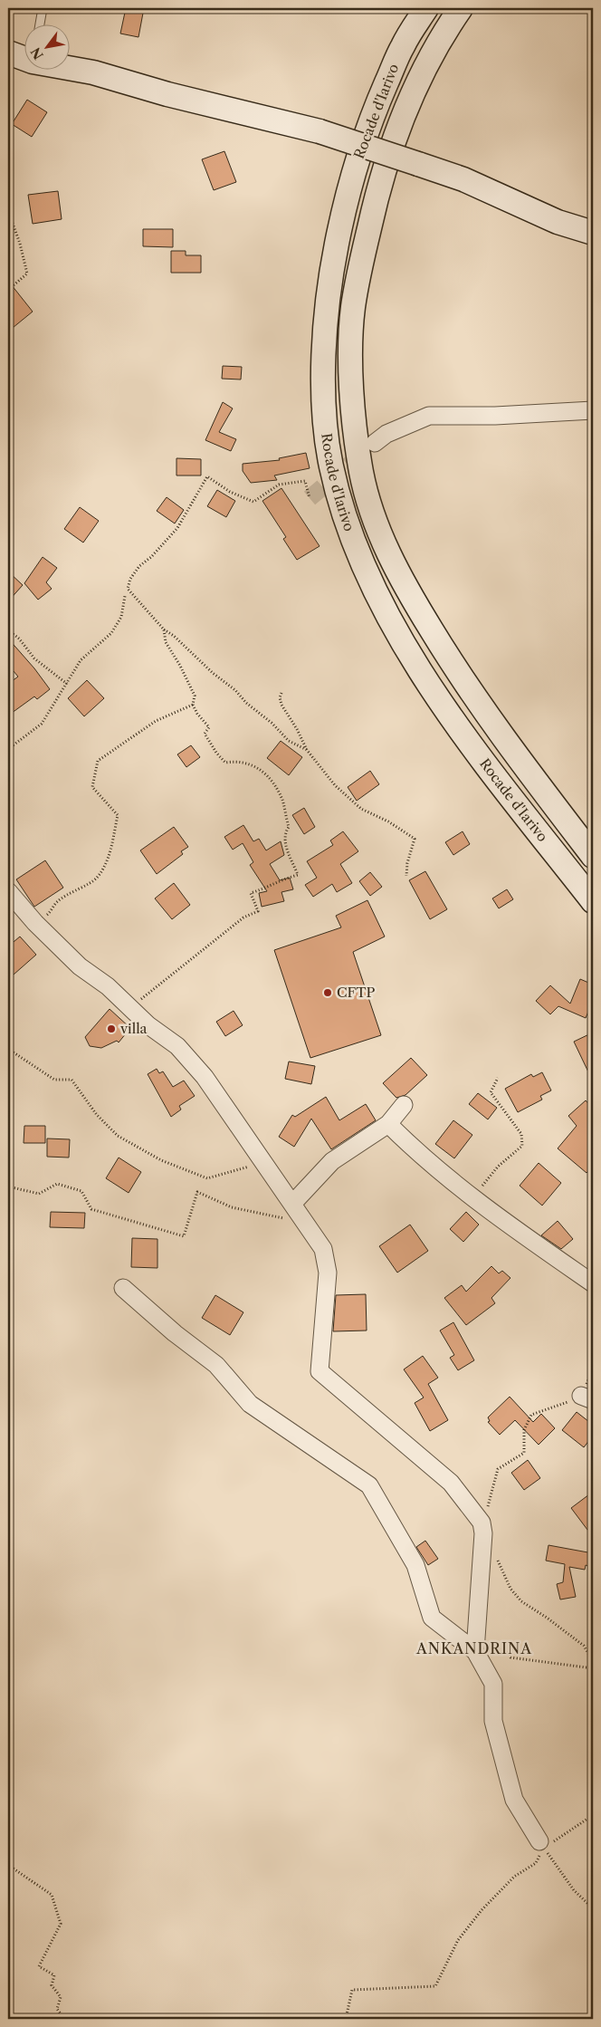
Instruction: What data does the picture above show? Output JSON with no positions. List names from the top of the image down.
{
  "streets": {
    "main road": ["Rocade d'Iarivo"]
  },
  "districts": ["ANKANDRINA"],
  "places": ["CFTP", "villa"],
  "north": "bottom left"
}
